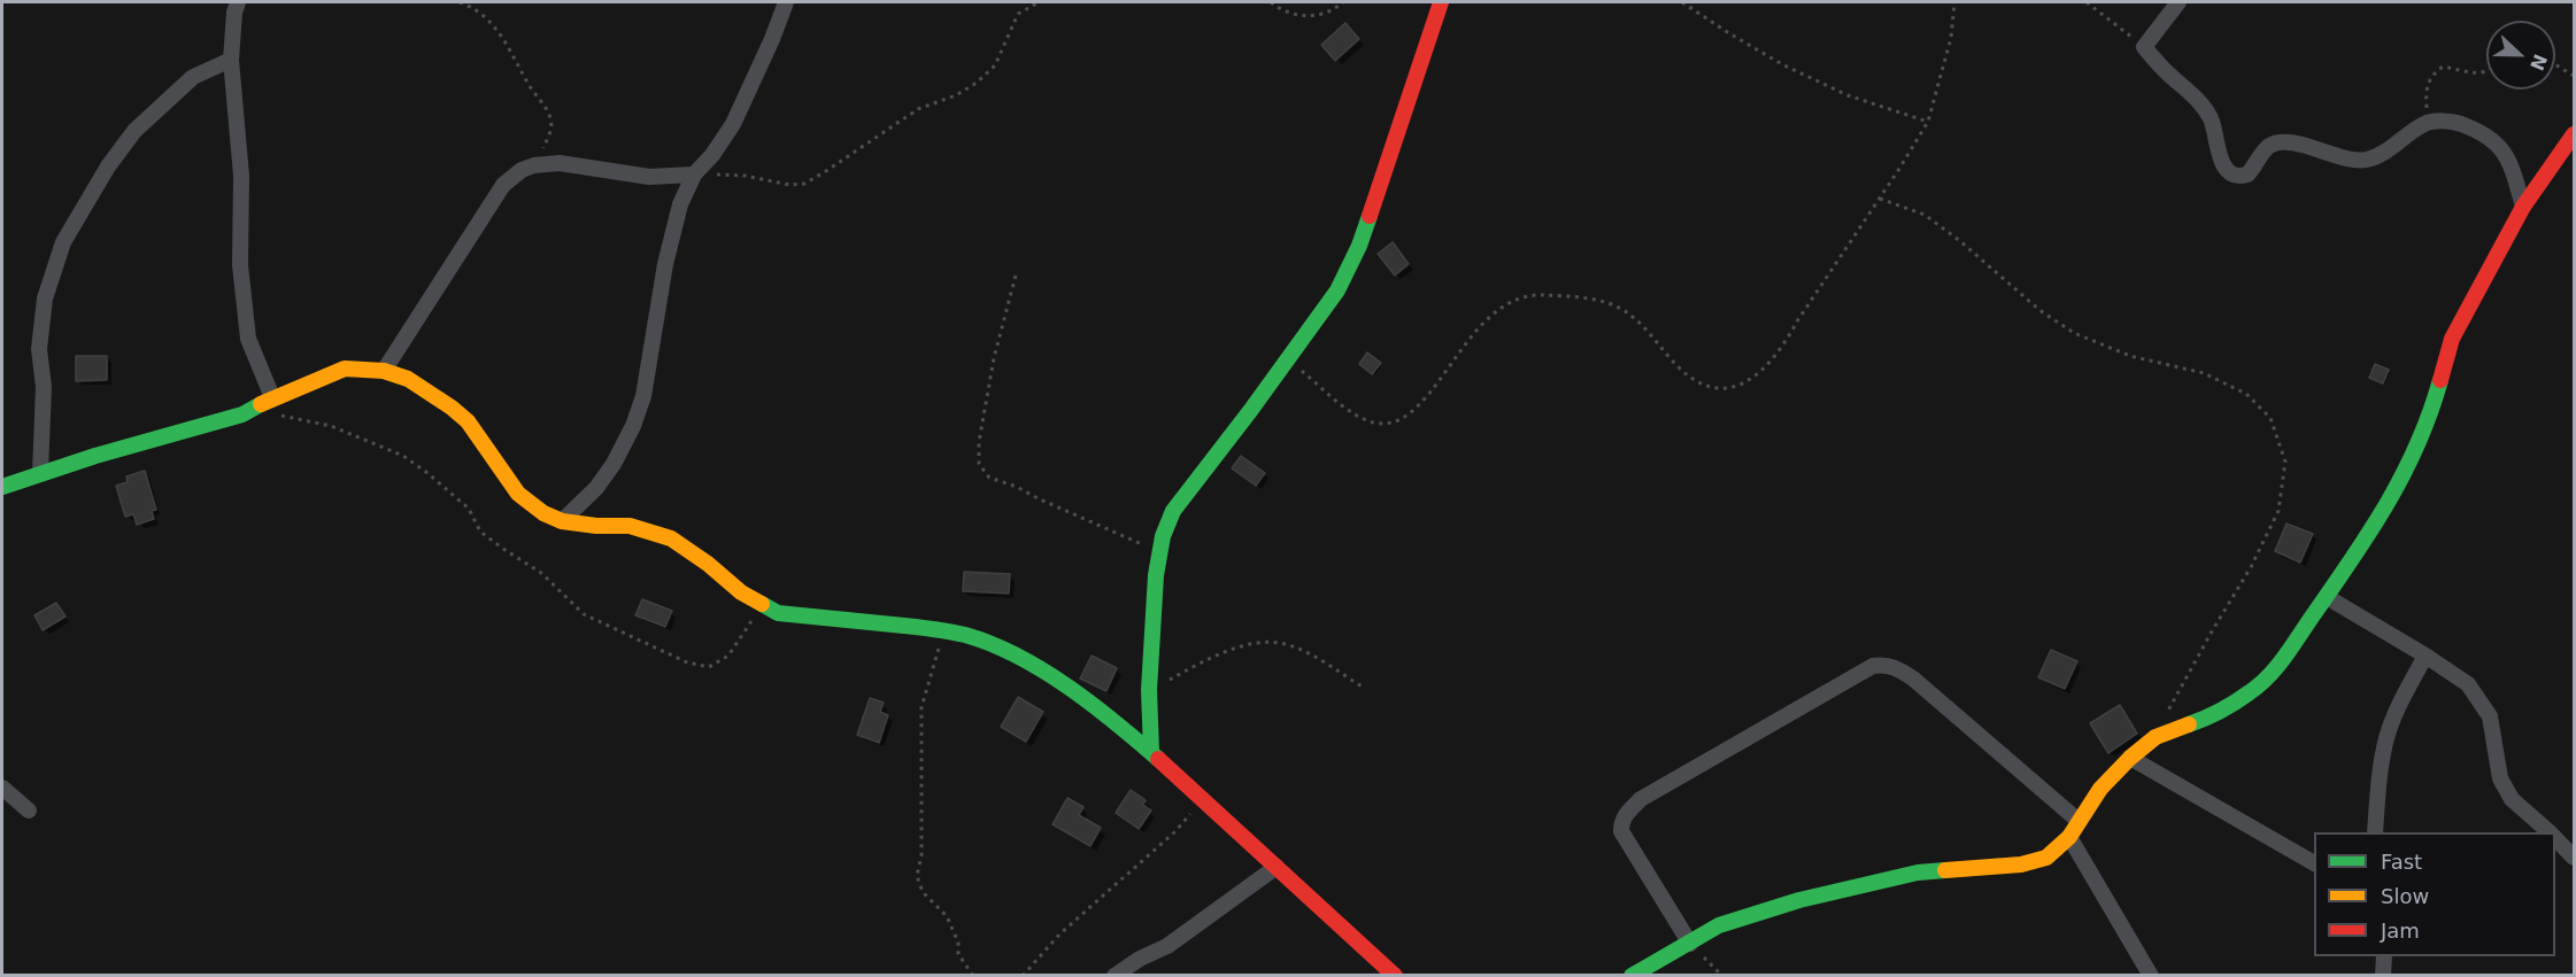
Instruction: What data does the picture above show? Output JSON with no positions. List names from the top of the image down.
{
  "legend": ["Fast", "Slow", "Jam"],
  "north": "right"
}
